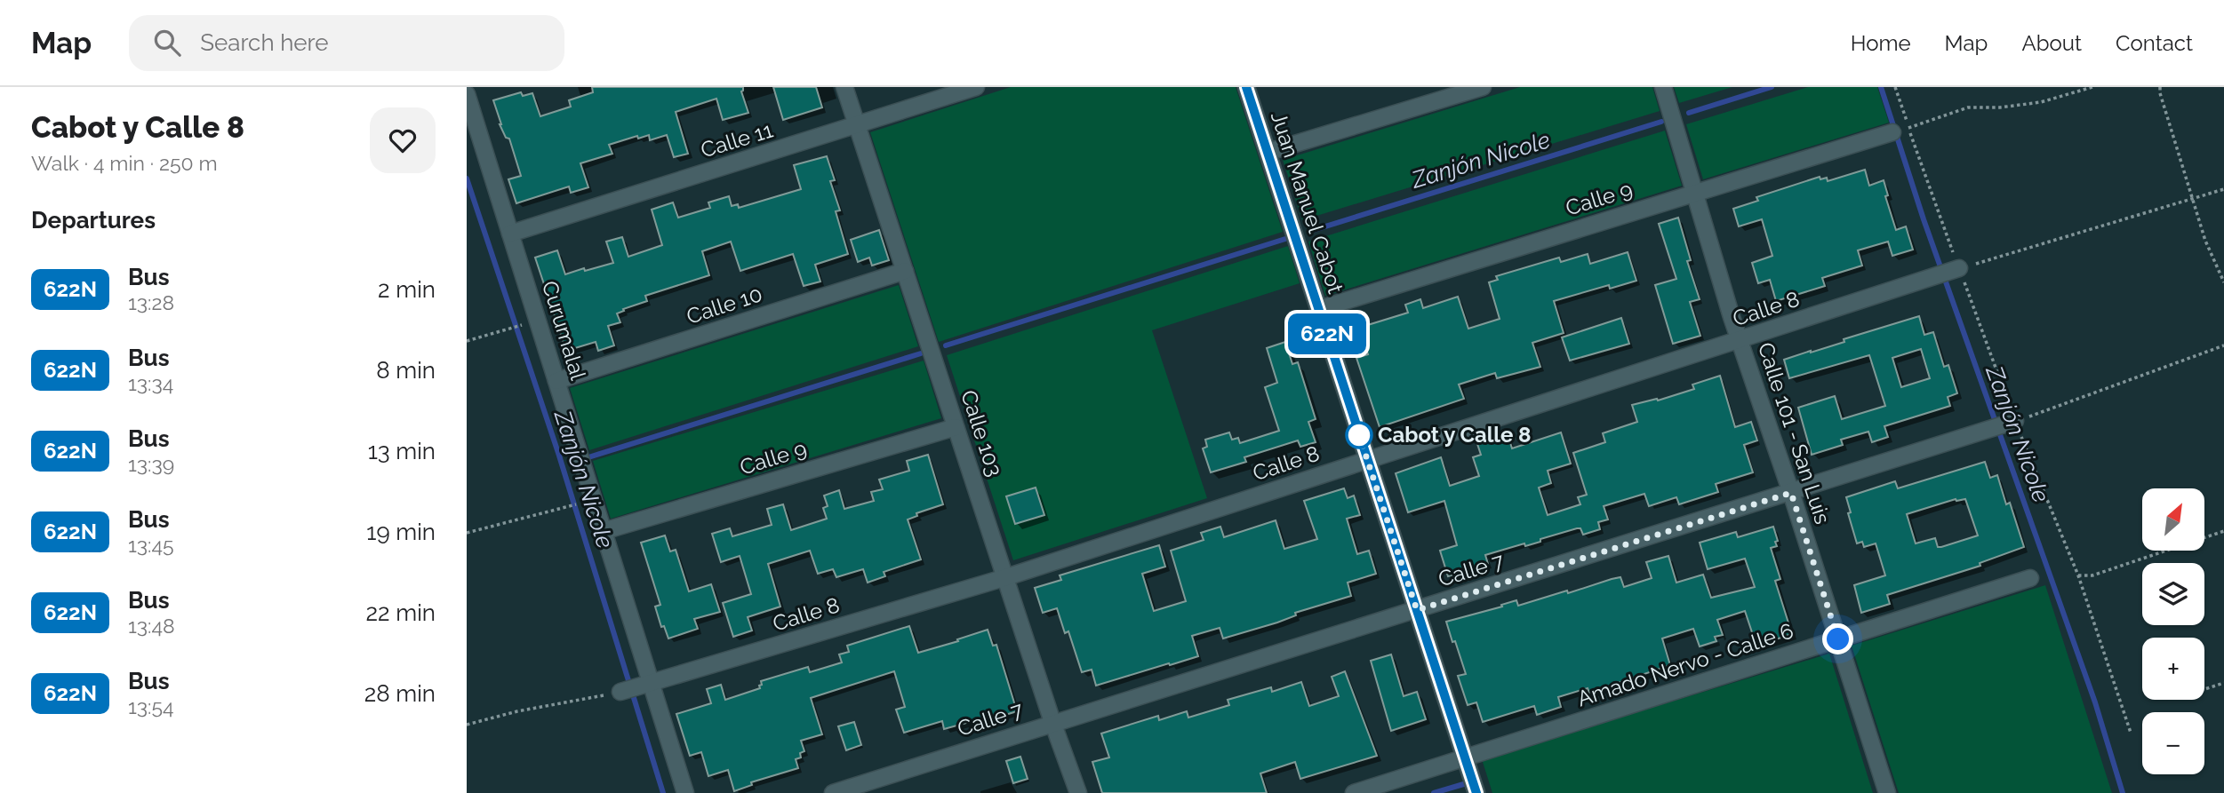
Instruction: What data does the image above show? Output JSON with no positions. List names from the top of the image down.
{
  "streets": {
    "street": [
      "Calle 11",
      "Calle 9",
      "Juan Manuel Cabot",
      "Calle 10",
      "Calle 8",
      "Curumalal",
      "Calle 103",
      "Calle 101 - San Luis",
      "Calle 7",
      "Amado Nervo - Calle 6"
    ]
  },
  "crossings": [
    ["Calle 11", "Curumalal"],
    ["Calle 11", "Calle 103"],
    ["Calle 9", "Juan Manuel Cabot"],
    ["Calle 9", "Curumalal"],
    ["Calle 9", "Calle 103"],
    ["Calle 9", "Calle 101 - San Luis"],
    ["Juan Manuel Cabot", "Calle 8"],
    ["Juan Manuel Cabot", "Calle 7"],
    ["Juan Manuel Cabot", "Amado Nervo - Calle 6"],
    ["Calle 10", "Curumalal"],
    ["Calle 10", "Calle 103"],
    ["Calle 8", "Curumalal"],
    ["Calle 8", "Calle 103"],
    ["Calle 8", "Calle 101 - San Luis"],
    ["Calle 103", "Calle 7"],
    ["Calle 101 - San Luis", "Calle 7"],
    ["Calle 101 - San Luis", "Amado Nervo - Calle 6"]
  ],
  "water": ["Zanjón Nicole"],
  "places": ["Cabot y Calle 8"],
  "lines": ["bus line 622N"],
  "north": "top right",
  "page": {
    "header": "Map",
    "search": "Search here",
    "nav": [
      "Home",
      "Map",
      "About",
      "Contact"
    ],
    "heading": [
      ["Cabot y Calle 8", "Walk · 4 min · 250 m"],
      "Departures"
    ],
    "on_map": "622N",
    "list": [
      {
        "mark": "622N",
        "name": "Bus",
        "note": "13:28",
        "value": "2 min"
      },
      {
        "mark": "622N",
        "name": "Bus",
        "note": "13:34",
        "value": "8 min"
      },
      {
        "mark": "622N",
        "name": "Bus",
        "note": "13:39",
        "value": "13 min"
      },
      {
        "mark": "622N",
        "name": "Bus",
        "note": "13:45",
        "value": "19 min"
      },
      {
        "mark": "622N",
        "name": "Bus",
        "note": "13:48",
        "value": "22 min"
      },
      {
        "mark": "622N",
        "name": "Bus",
        "note": "13:54",
        "value": "28 min"
      }
    ],
    "map_buttons": ["+", "−"]
  }
}
